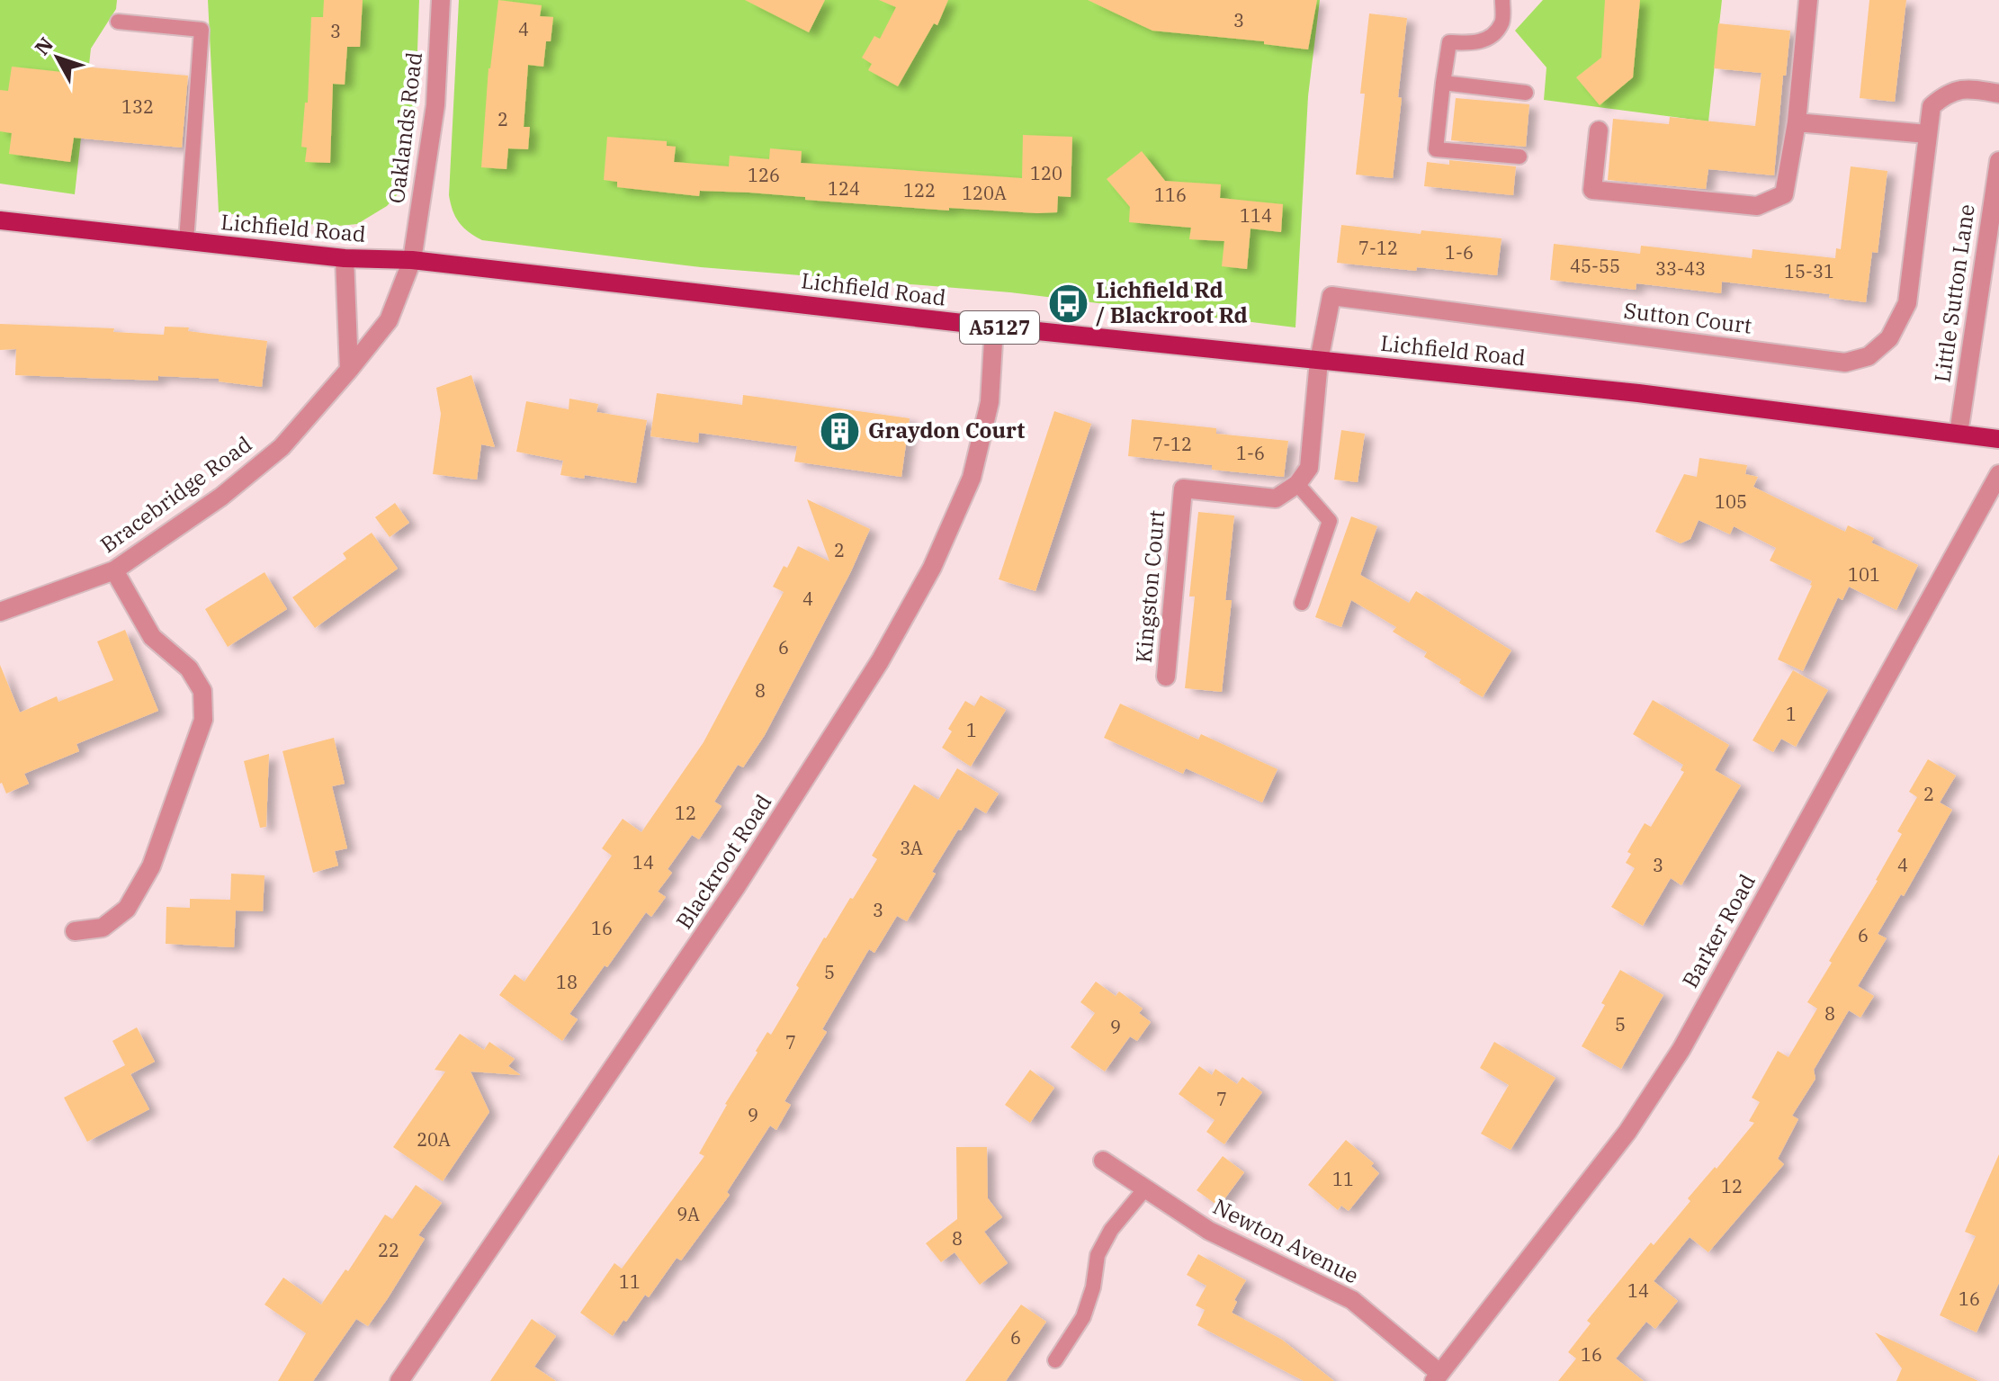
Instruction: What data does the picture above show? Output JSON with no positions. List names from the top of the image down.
{
  "streets": {
    "main road": ["Lichfield Road", "A5127"],
    "street": [
      "Oaklands Road",
      "Little Sutton Lane",
      "Sutton Court",
      "Bracebridge Road",
      "Kingston Court",
      "Blackroot Road",
      "Barker Road",
      "Newton Avenue"
    ]
  },
  "crossings": [
    ["Oaklands Road", "Lichfield Road"],
    ["Oaklands Road", "Bracebridge Road"],
    ["Lichfield Road", "Little Sutton Lane"],
    ["Lichfield Road", "Sutton Court"],
    ["Lichfield Road", "Bracebridge Road"],
    ["Lichfield Road", "Blackroot Road"],
    ["Barker Road", "Newton Avenue"]
  ],
  "places": {
    "bus stop": ["Lichfield Rd / Blackroot Rd"],
    "building": ["Graydon Court"]
  },
  "house_numbers": [
    "3",
    "4",
    "3",
    "132",
    "2",
    "120",
    "126",
    "124",
    "122",
    "120A",
    "116",
    "114",
    "7-12",
    "1-6",
    "45-55",
    "33-43",
    "15-31",
    "7-12",
    "1-6",
    "105",
    "2",
    "101",
    "4",
    "6",
    "8",
    "1",
    "1",
    "2",
    "12",
    "3A",
    "14",
    "3",
    "4",
    "3",
    "16",
    "6",
    "5",
    "18",
    "8",
    "5",
    "9",
    "7",
    "7",
    "9",
    "20A",
    "11",
    "12",
    "9A",
    "8",
    "22",
    "11",
    "14",
    "16",
    "6",
    "16"
  ],
  "north": "top left"
}
